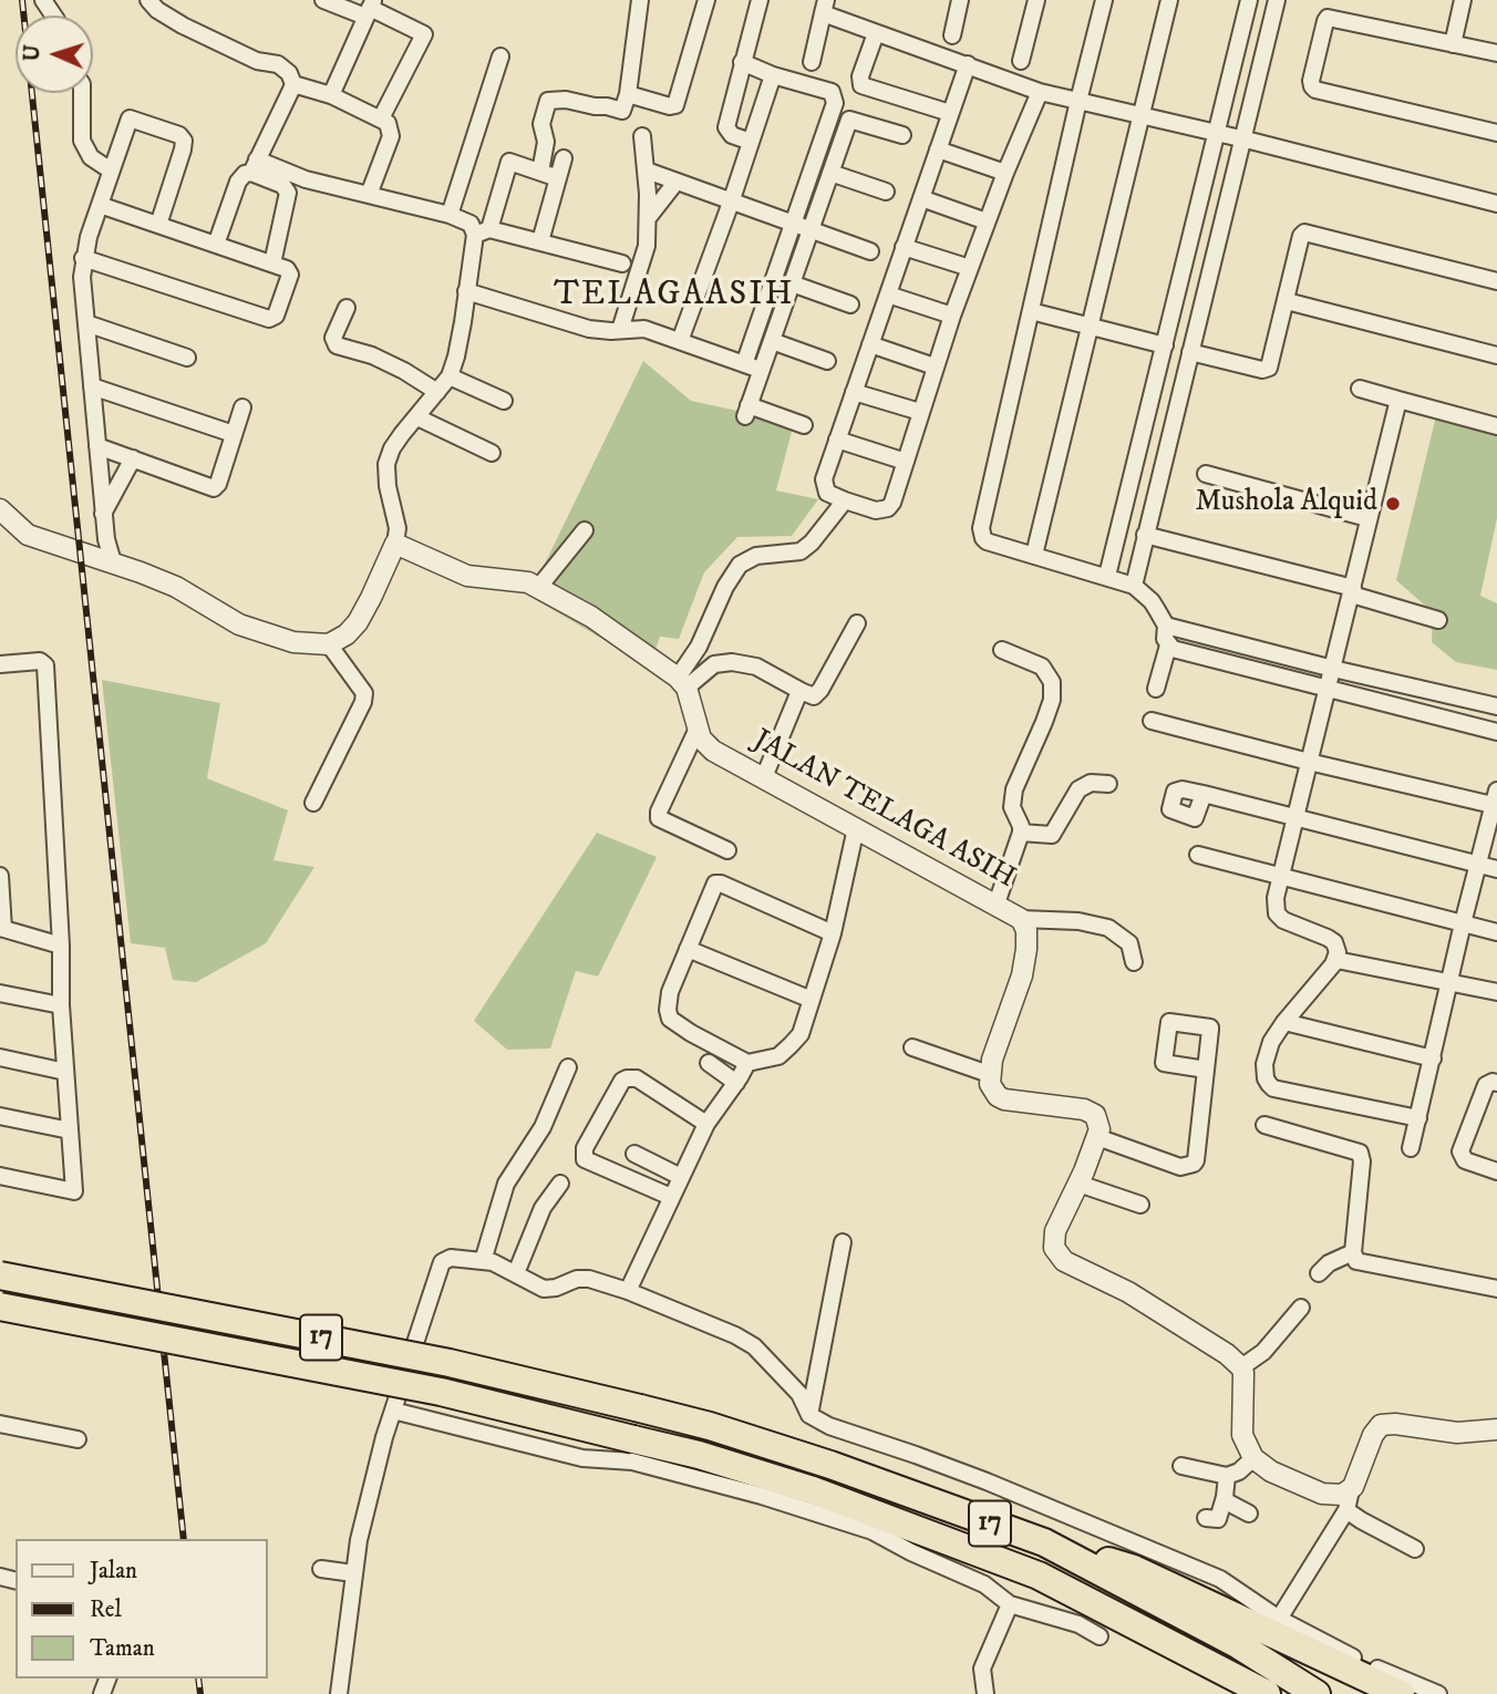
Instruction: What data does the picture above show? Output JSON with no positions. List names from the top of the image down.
{
  "streets": {
    "highway": ["17"],
    "street": ["JALAN TELAGA ASIH"]
  },
  "districts": ["TELAGAASIH"],
  "places": ["Mushola Alquid"],
  "legend": ["Jalan", "Rel", "Taman"],
  "north": "left"
}
